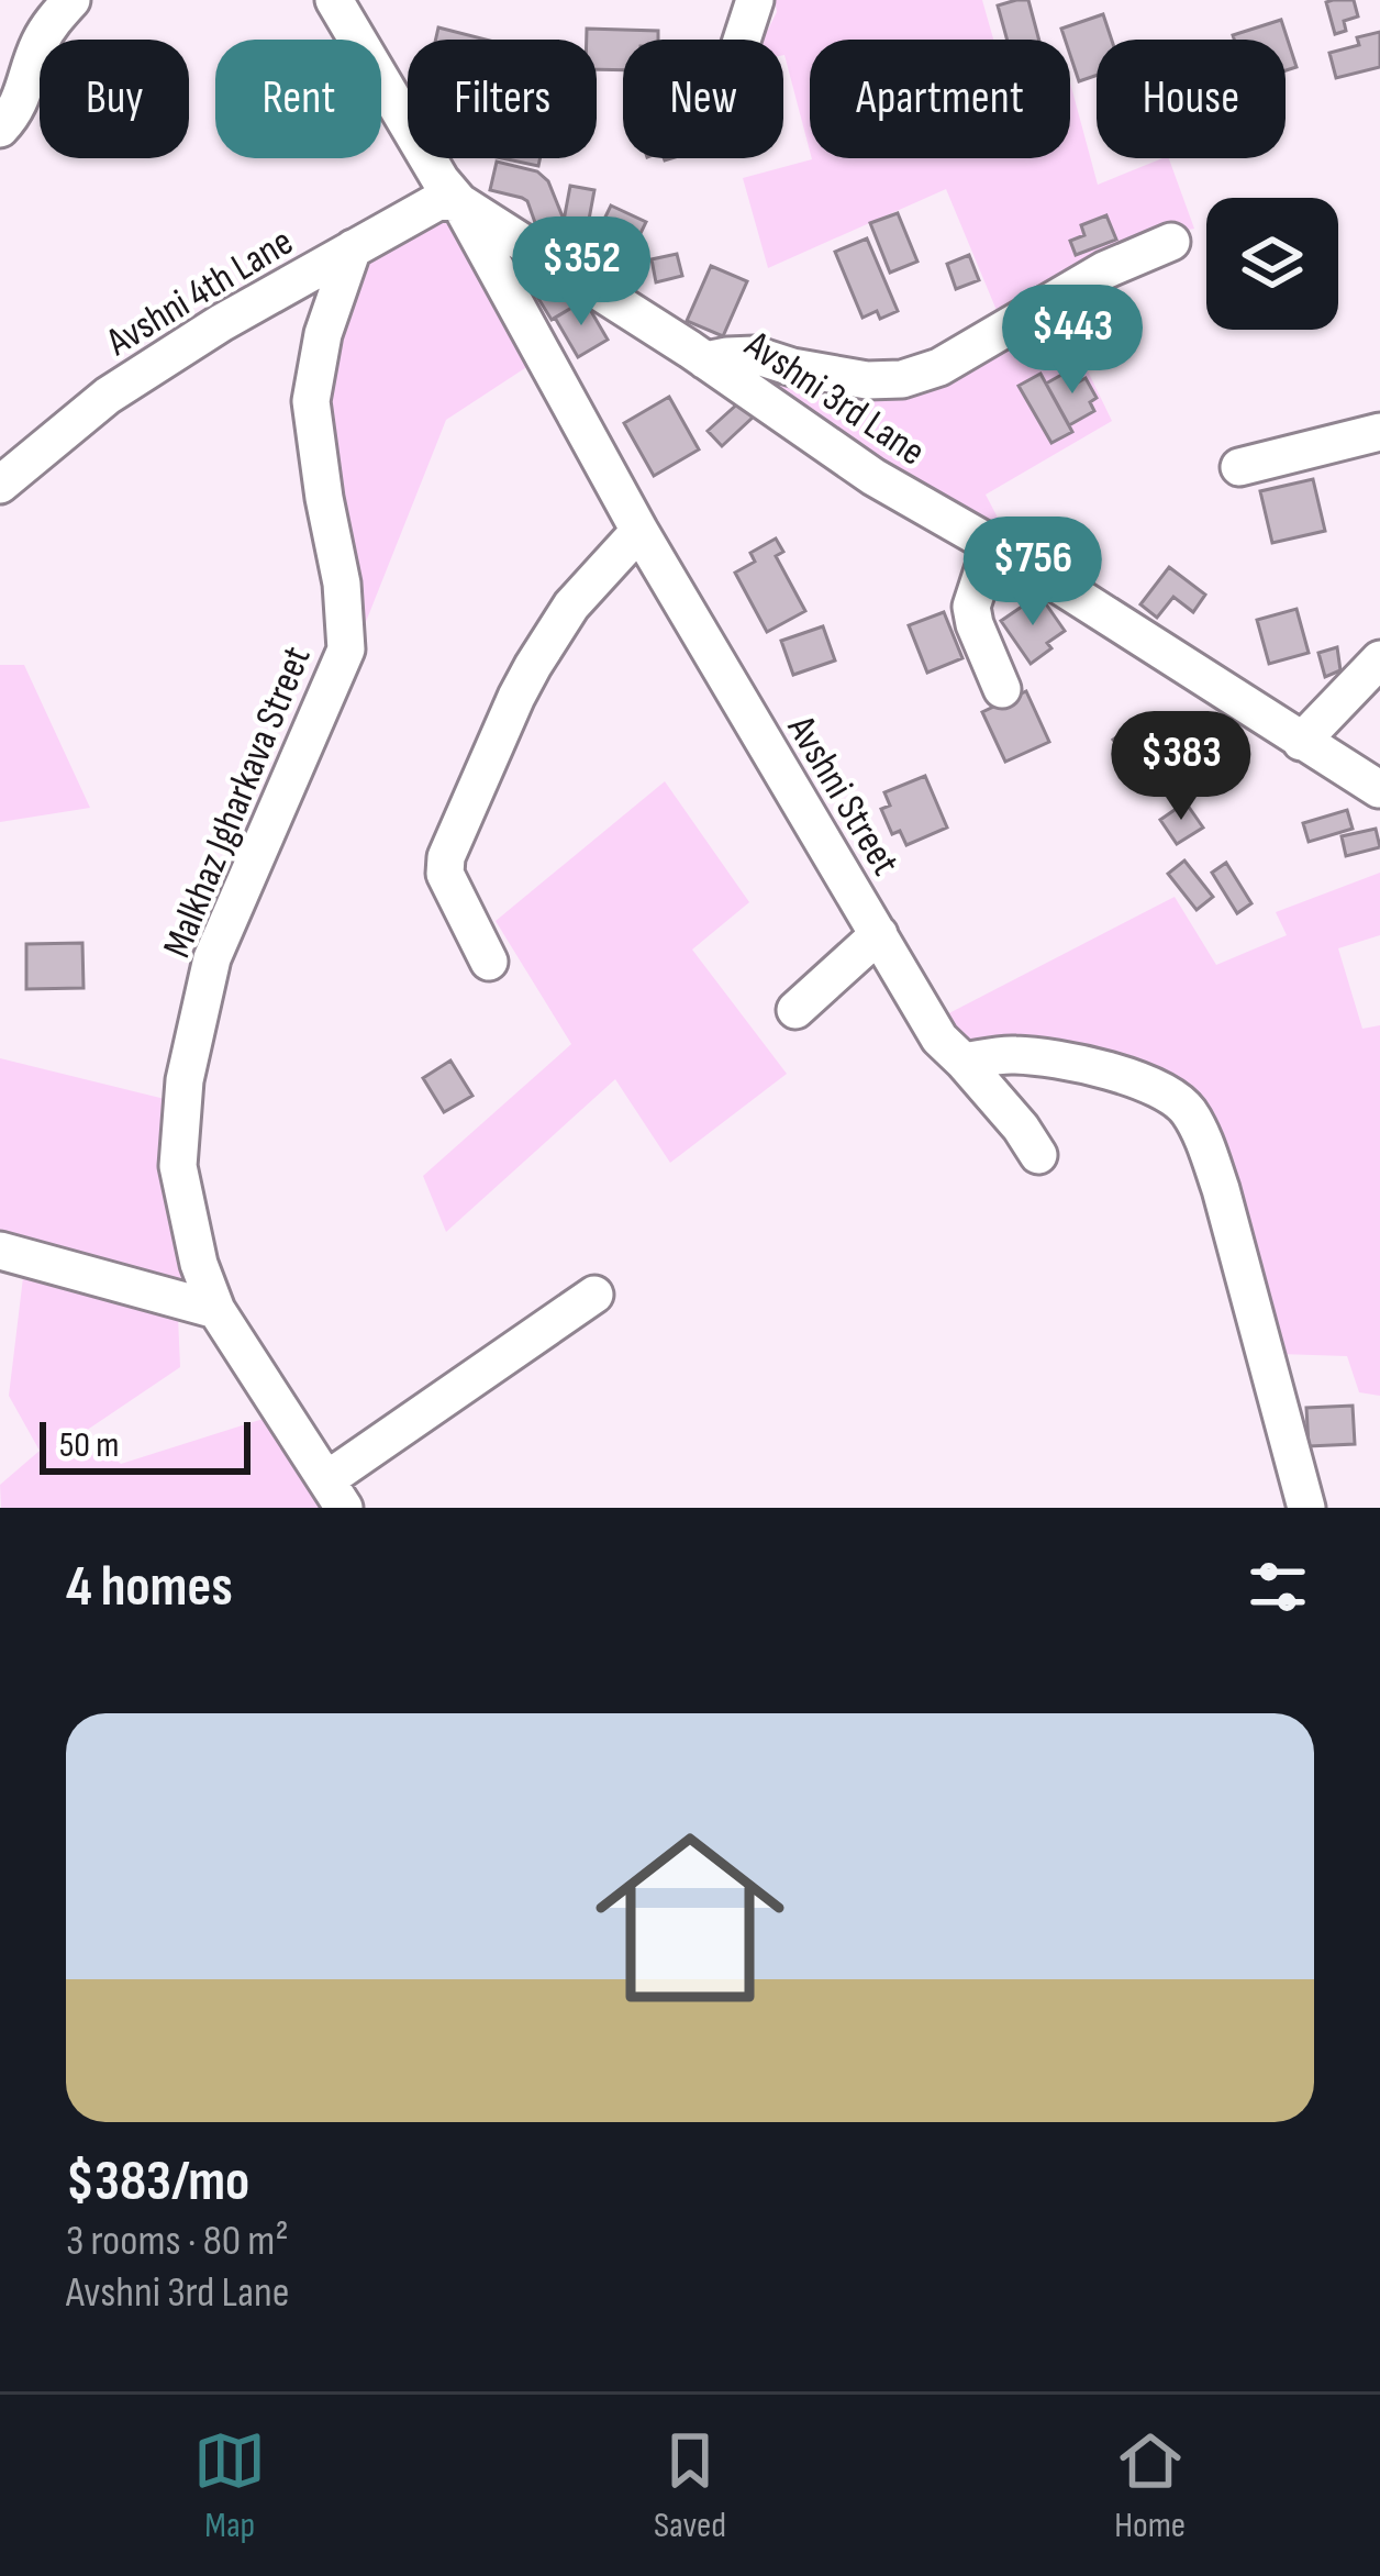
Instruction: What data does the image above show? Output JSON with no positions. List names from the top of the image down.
{
  "streets": {
    "street": [
      "Avshni 4th Lane",
      "Avshni 3rd Lane",
      "Avshni Street",
      "Malkhaz Jgharkava Street"
    ]
  },
  "crossings": [
    ["Avshni 4th Lane", "Avshni 3rd Lane"],
    ["Avshni 4th Lane", "Avshni Street"],
    ["Avshni 4th Lane", "Malkhaz Jgharkava Street"],
    ["Avshni 3rd Lane", "Avshni Street"]
  ],
  "scale_bar": "50 m",
  "page": {
    "chip": [
      "Buy",
      "Rent",
      "Filters",
      "New",
      "Apartment",
      "House"
    ],
    "price": [
      "$352",
      "$443",
      "$756",
      "$383"
    ],
    "scale": "50 m",
    "heading": "4 homes",
    "list": [
      {
        "name": "$383/mo",
        "note": "3 rooms · 80 m² · Avshni 3rd Lane"
      }
    ],
    "tabs": ["Map", "Saved", "Home"]
  }
}
